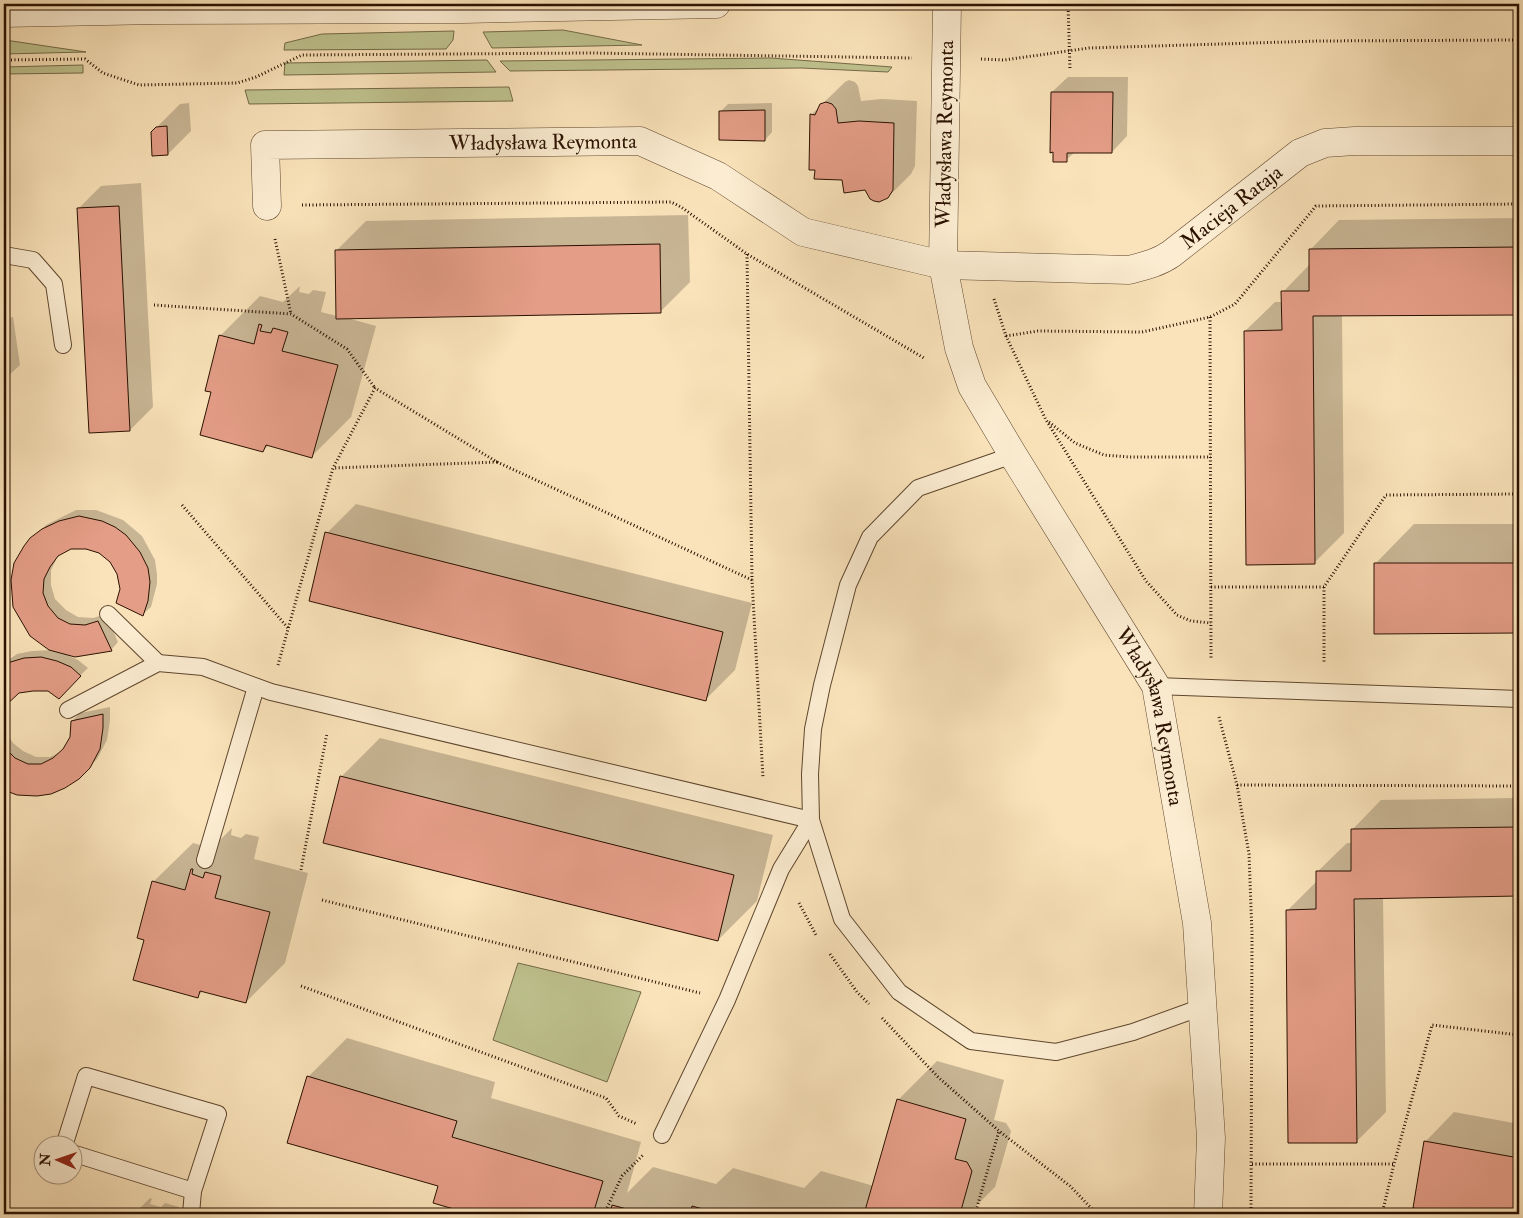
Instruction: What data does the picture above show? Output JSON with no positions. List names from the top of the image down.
{
  "streets": {
    "street": ["Władysława Reymonta", "Macieja Rataja"]
  },
  "crossings": [
    ["Władysława Reymonta", "Macieja Rataja"]
  ],
  "north": "left"
}
